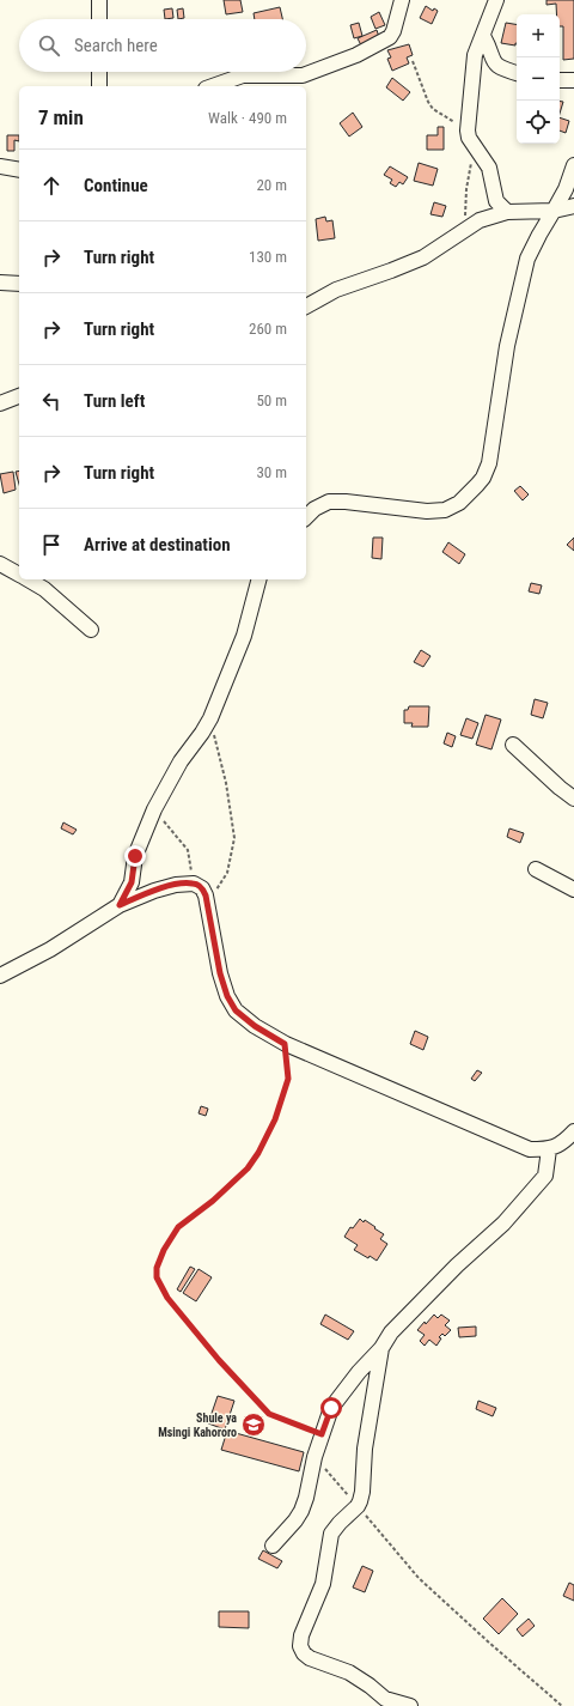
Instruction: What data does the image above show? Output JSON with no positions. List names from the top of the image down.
{
  "places": {
    "school or university": ["Shule ya Msingi Kahororo"]
  },
  "page": {
    "map_buttons": ["+", "−"],
    "search": "Search here",
    "heading": ["7 min", "Walk · 490 m"],
    "list": [
      ["Continue", "20 m"],
      ["Turn right", "130 m"],
      ["Turn right", "260 m"],
      ["Turn left", "50 m"],
      ["Turn right", "30 m"],
      "Arrive at destination"
    ]
  }
}
